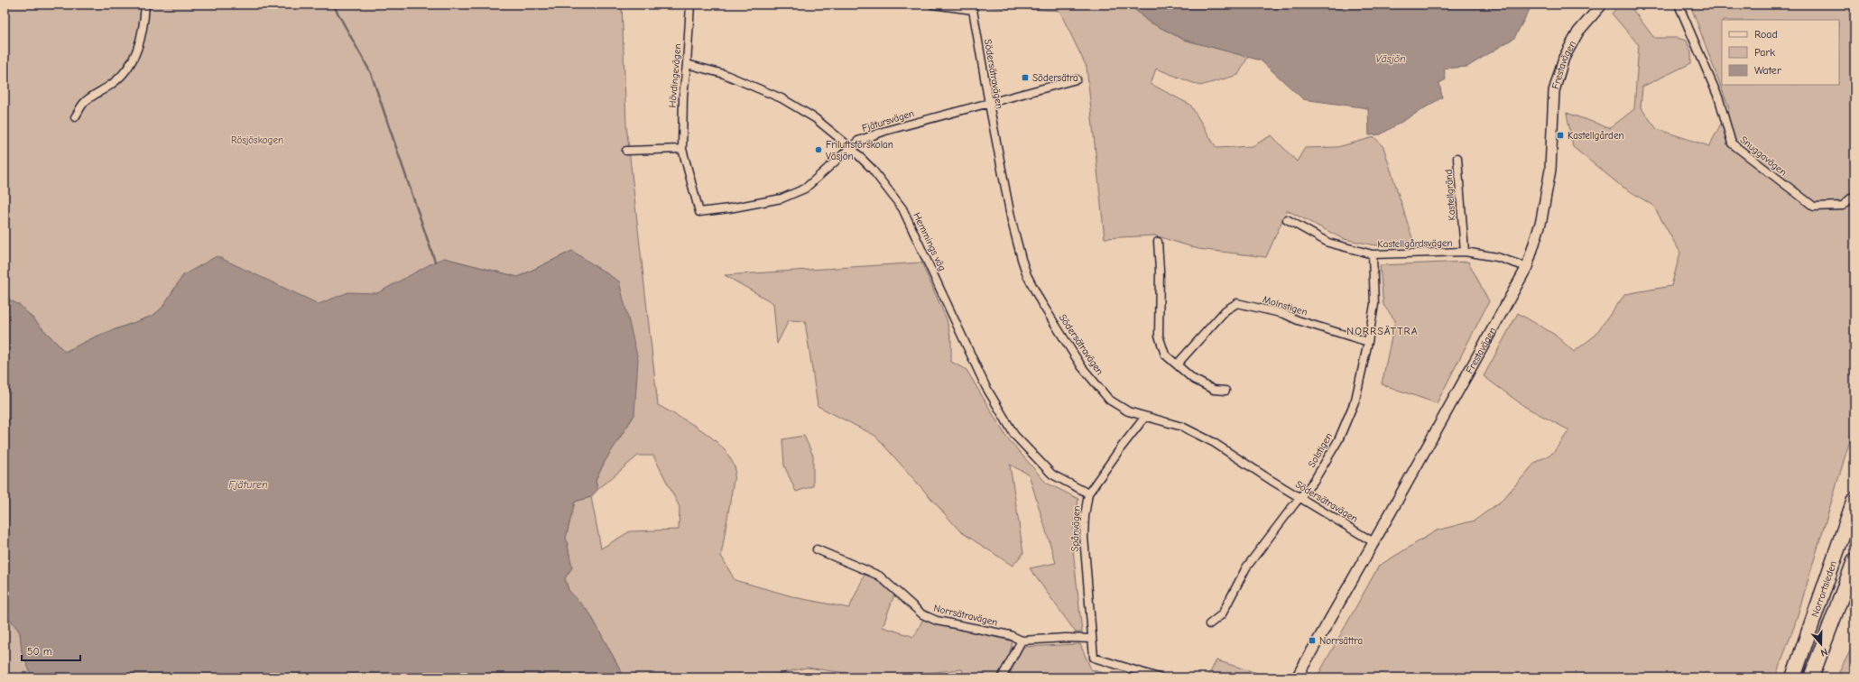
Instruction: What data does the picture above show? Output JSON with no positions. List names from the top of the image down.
{
  "streets": {
    "highway": ["Norrortsleden"],
    "street": [
      "Frestavägen",
      "Södersätravägen",
      "Hövdingevägen",
      "Fjätursvägen",
      "Snuggavägen",
      "Kastellgränd",
      "Hemmings väg",
      "Kastellgårdsvägen",
      "Molnstigen",
      "Solstigen",
      "Spånvägen",
      "Norrsätravägen"
    ]
  },
  "crossings": [
    ["Frestavägen", "Södersätravägen"],
    ["Frestavägen", "Kastellgårdsvägen"],
    ["Södersätravägen", "Fjätursvägen"],
    ["Södersätravägen", "Solstigen"],
    ["Södersätravägen", "Spånvägen"],
    ["Hövdingevägen", "Fjätursvägen"],
    ["Hövdingevägen", "Hemmings väg"],
    ["Fjätursvägen", "Hemmings väg"],
    ["Kastellgränd", "Kastellgårdsvägen"],
    ["Hemmings väg", "Spånvägen"],
    ["Kastellgårdsvägen", "Solstigen"],
    ["Molnstigen", "Solstigen"],
    ["Spånvägen", "Norrsätravägen"]
  ],
  "districts": ["NORRSÄTTRA"],
  "water": ["Väsjön", "Fjäturen"],
  "parks": ["Rösjöskogen"],
  "places": {
    "transit": ["Södersätra", "Kastellgården", "Norrsättra"],
    "other": ["Friluftsförskolan Väsjön"]
  },
  "legend": ["Road", "Park", "Water"],
  "scale_bar": "50 m",
  "north": "bottom"
}
